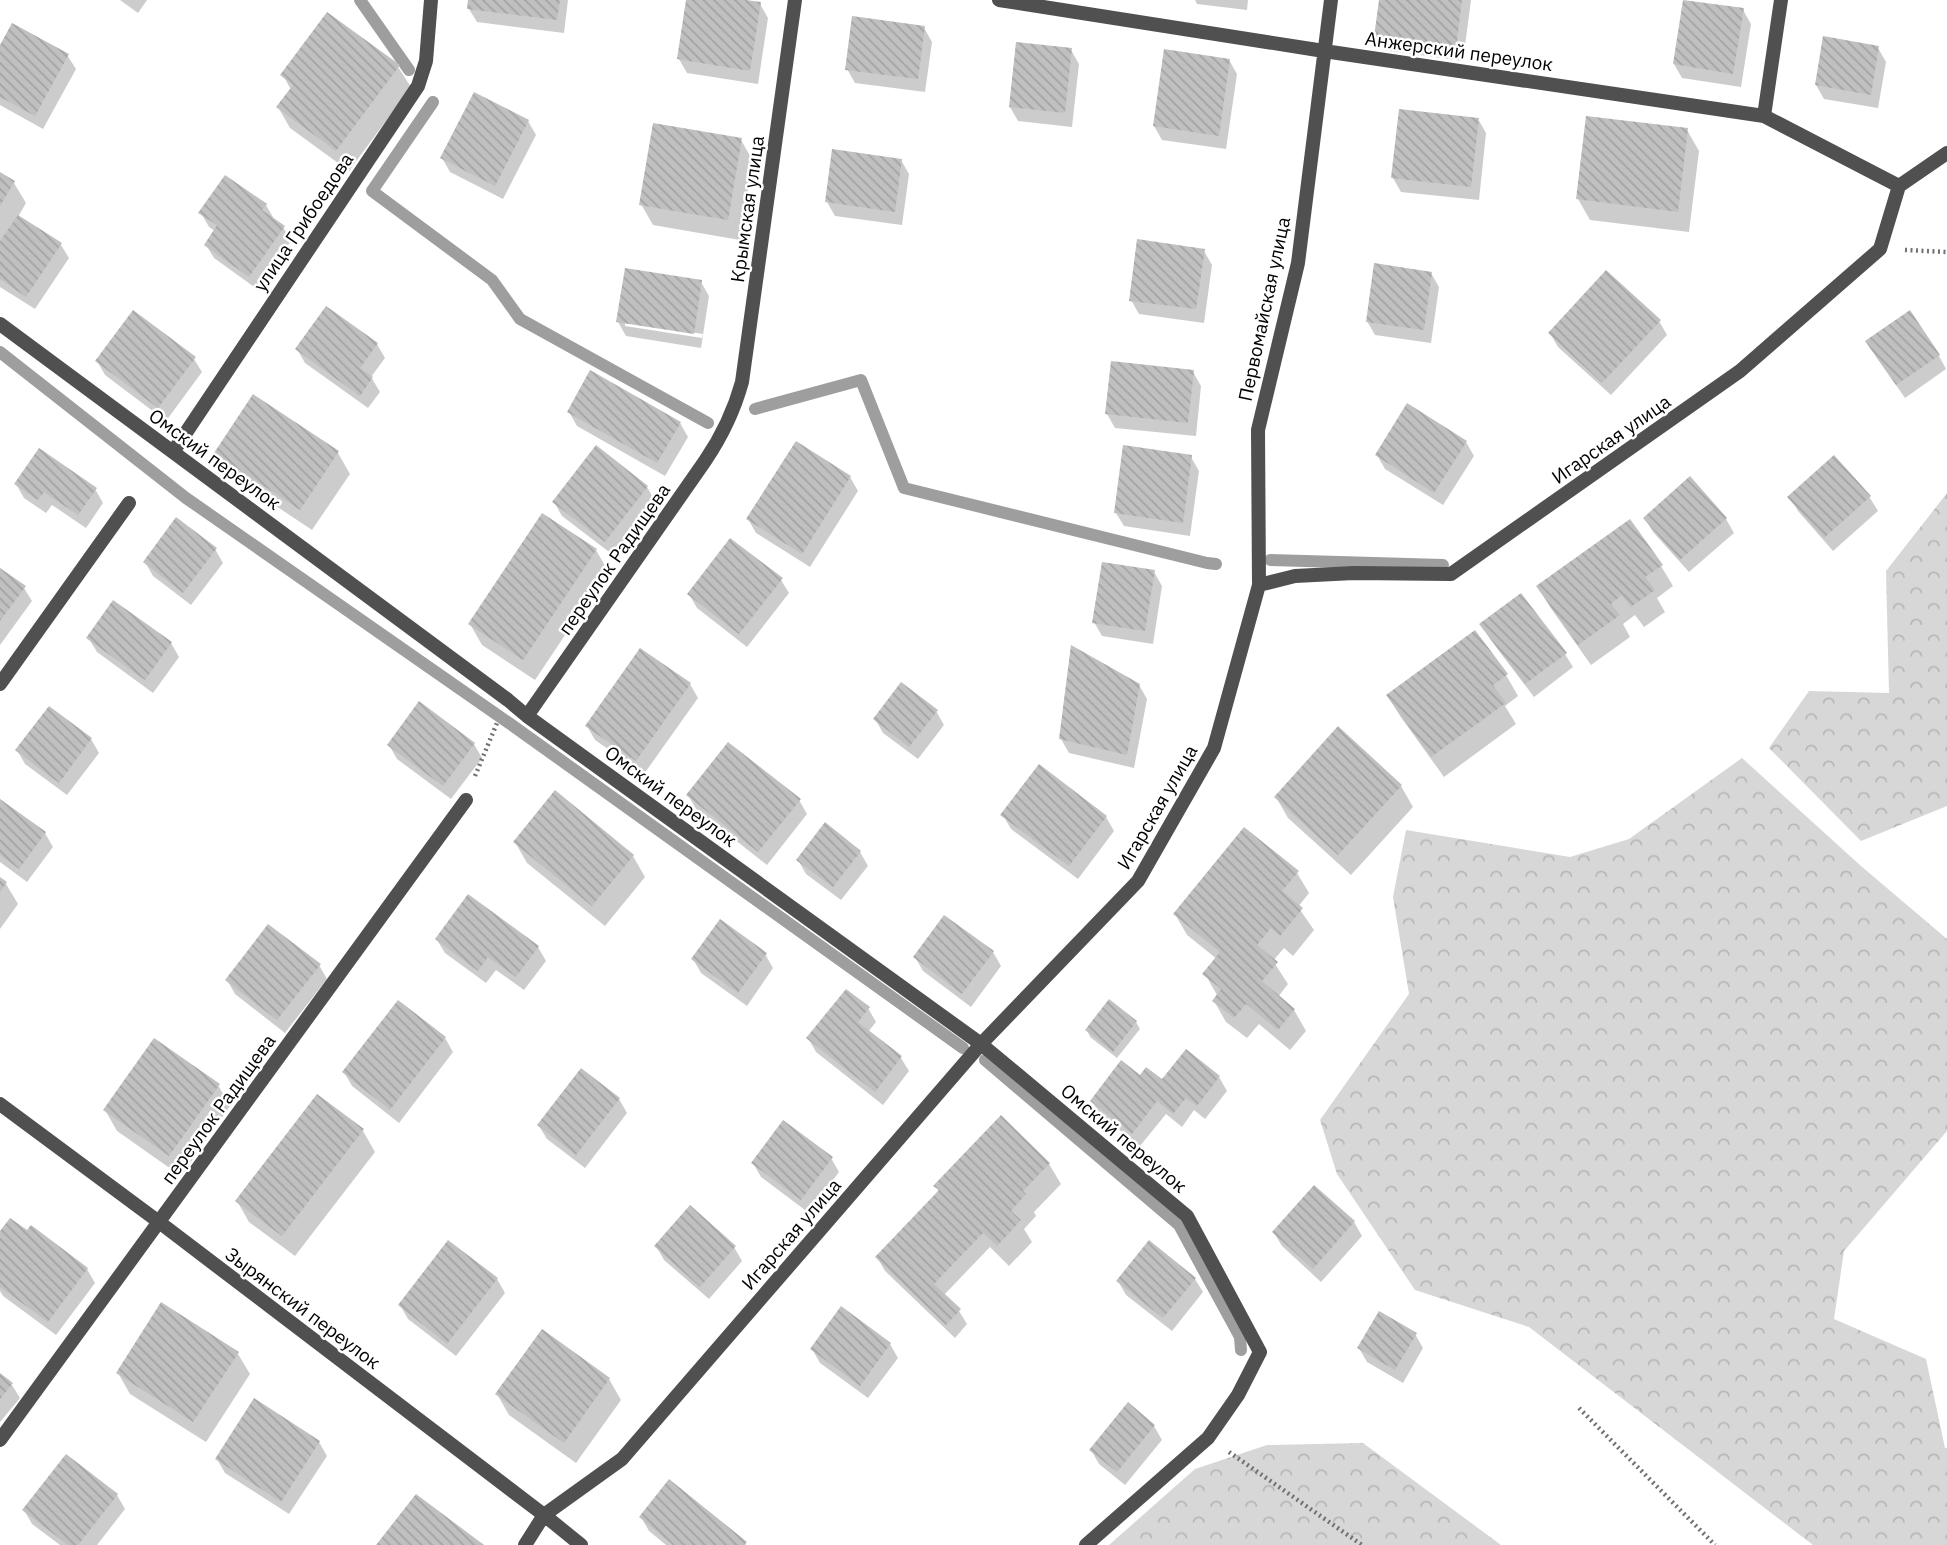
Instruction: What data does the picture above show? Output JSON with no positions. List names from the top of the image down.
{
  "streets": {
    "street": [
      "Анжерский переулок",
      "Крымская улица",
      "улица Грибоедова",
      "Первомайская улица",
      "Игарская улица",
      "Омский переулок",
      "переулок Радищева",
      "Зырянский переулок"
    ]
  },
  "crossings": [
    ["Анжерский переулок", "Первомайская улица"],
    ["Крымская улица", "переулок Радищева"],
    ["улица Грибоедова", "Омский переулок"],
    ["Первомайская улица", "Игарская улица"],
    ["Игарская улица", "Омский переулок"],
    ["Игарская улица", "Зырянский переулок"],
    ["Омский переулок", "переулок Радищева"],
    ["переулок Радищева", "Зырянский переулок"]
  ]
}
